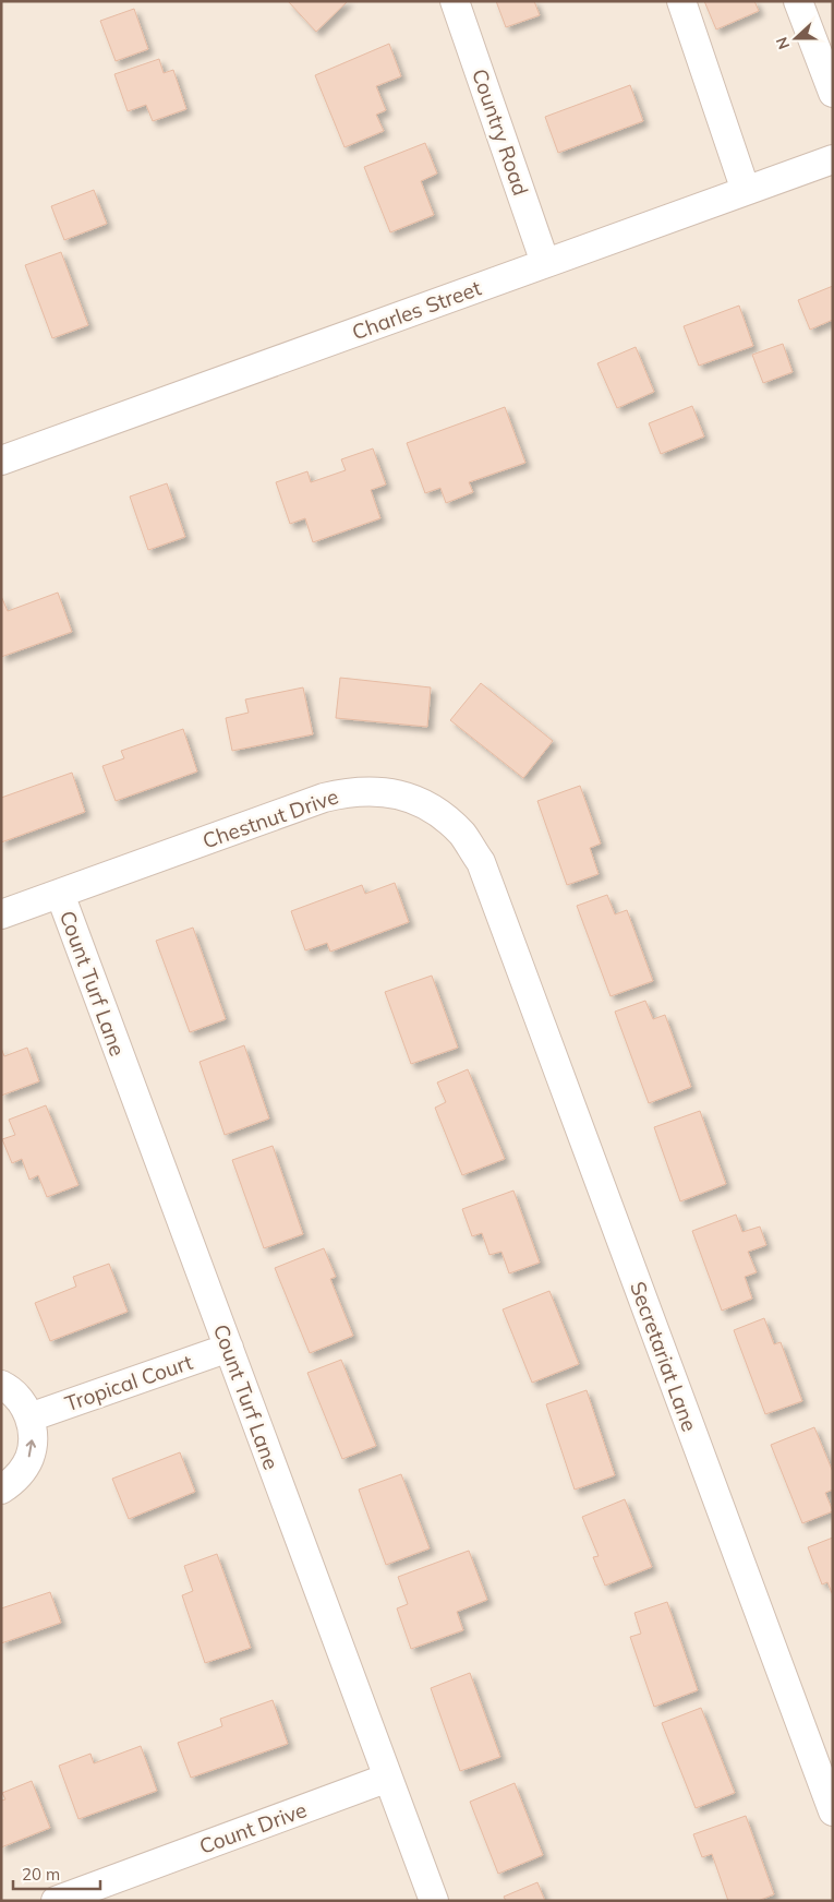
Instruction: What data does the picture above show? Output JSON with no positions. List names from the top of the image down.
{
  "streets": {
    "street": [
      "Country Road",
      "Charles Street",
      "Chestnut Drive",
      "Count Turf Lane",
      "Secretariat Lane",
      "Tropical Court",
      "Count Drive"
    ]
  },
  "crossings": [
    ["Country Road", "Charles Street"],
    ["Chestnut Drive", "Count Turf Lane"],
    ["Chestnut Drive", "Secretariat Lane"],
    ["Count Turf Lane", "Tropical Court"],
    ["Count Turf Lane", "Count Drive"]
  ],
  "scale_bar": "20 m",
  "north": "left"
}
